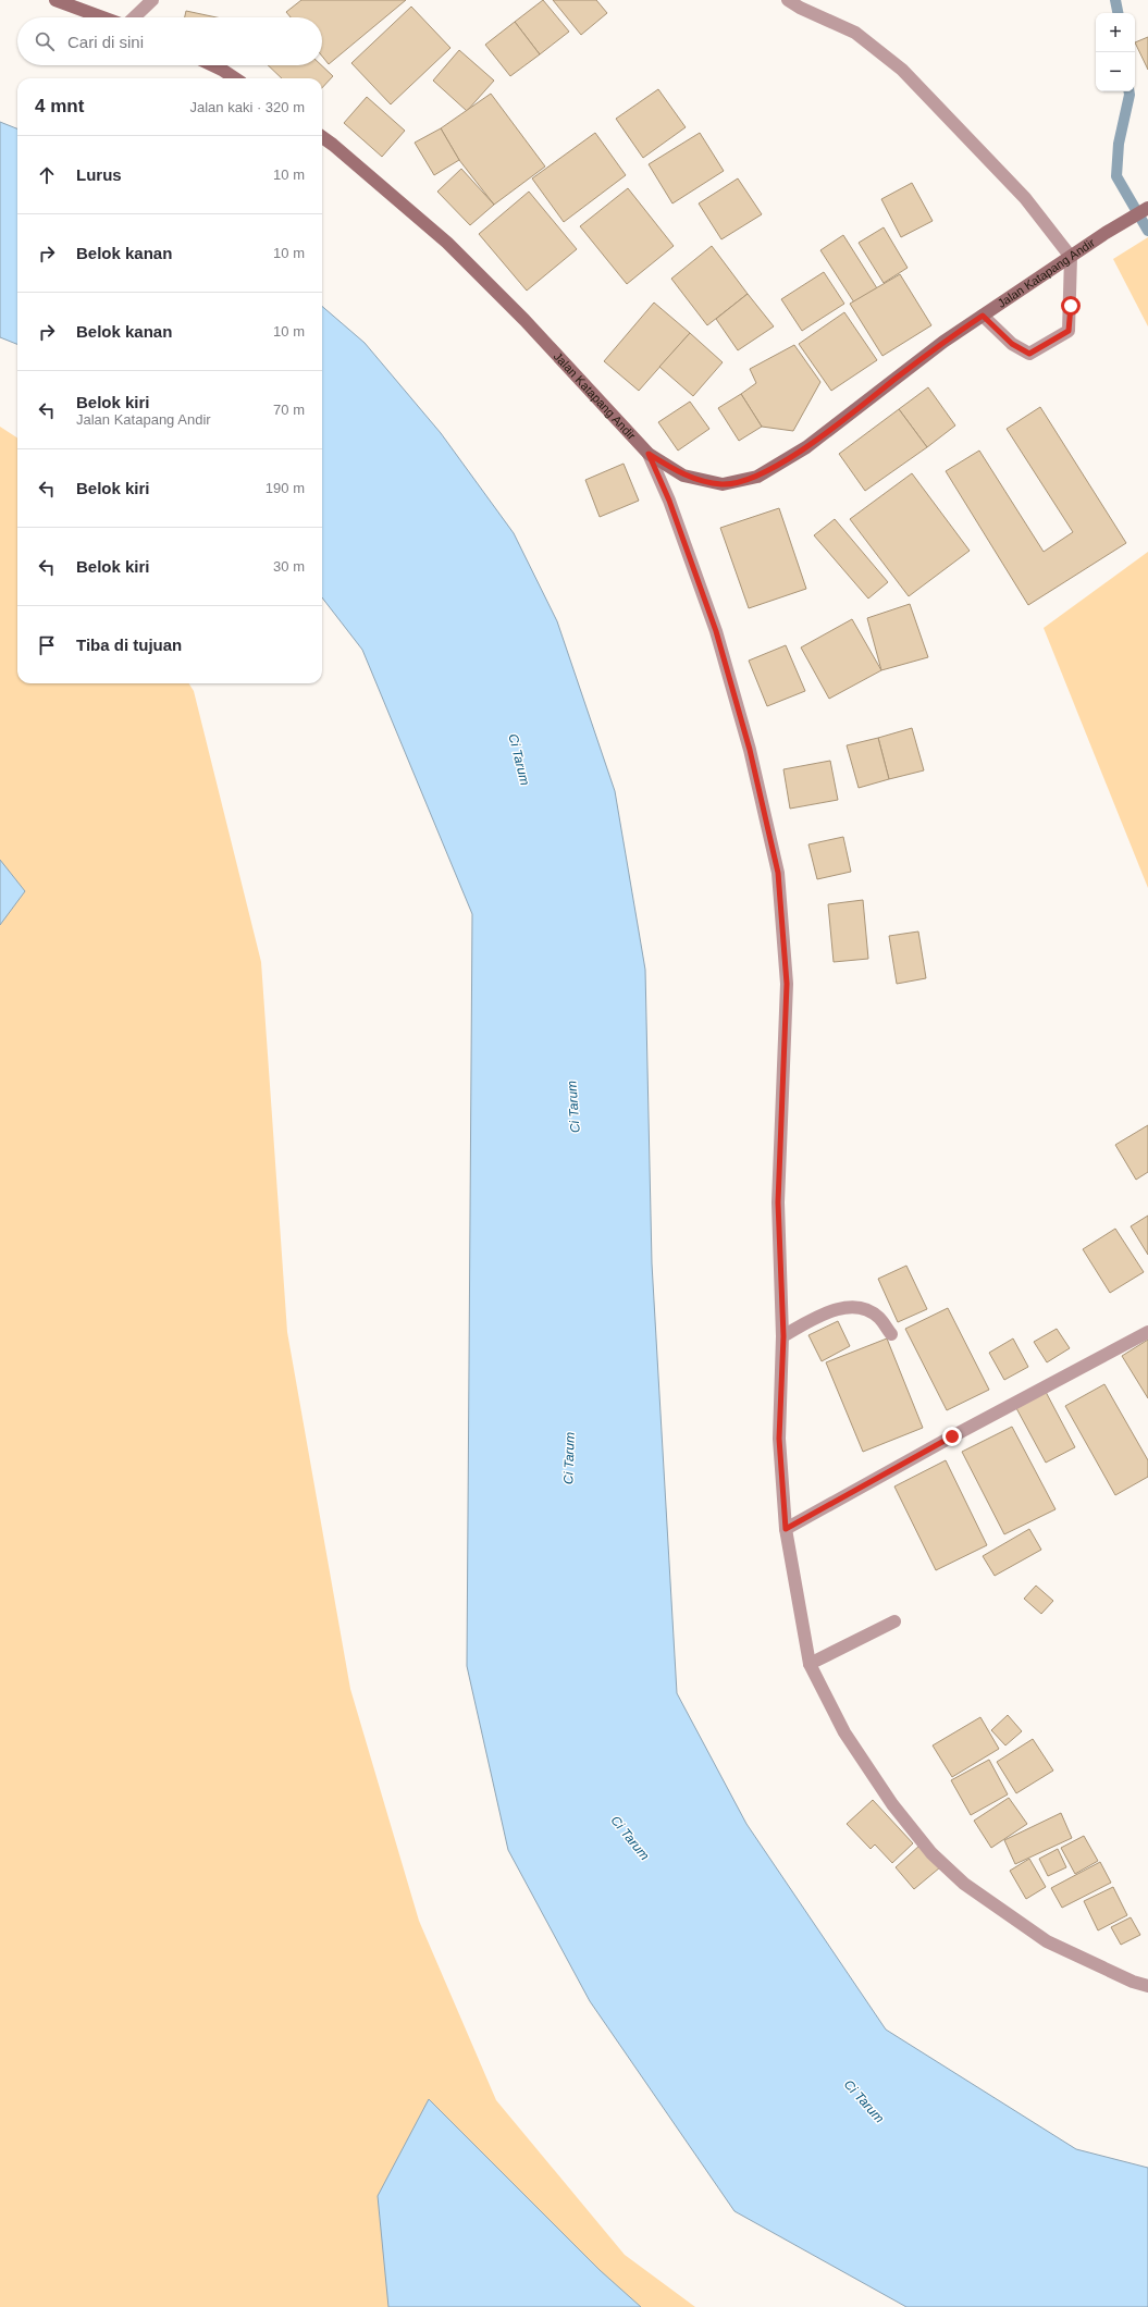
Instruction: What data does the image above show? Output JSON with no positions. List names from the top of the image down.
{
  "streets": {
    "street": ["Jalan Katapang Andir"]
  },
  "water": ["Ci Tarum"],
  "page": {
    "map_buttons": ["+", "−"],
    "search": "Cari di sini",
    "heading": ["4 mnt", "Jalan kaki · 320 m"],
    "list": [
      ["Lurus", "10 m"],
      ["Belok kanan", "10 m"],
      ["Belok kanan", "10 m"],
      ["Belok kiri", "Jalan Katapang Andir", "70 m"],
      ["Belok kiri", "190 m"],
      ["Belok kiri", "30 m"],
      "Tiba di tujuan"
    ]
  }
}
